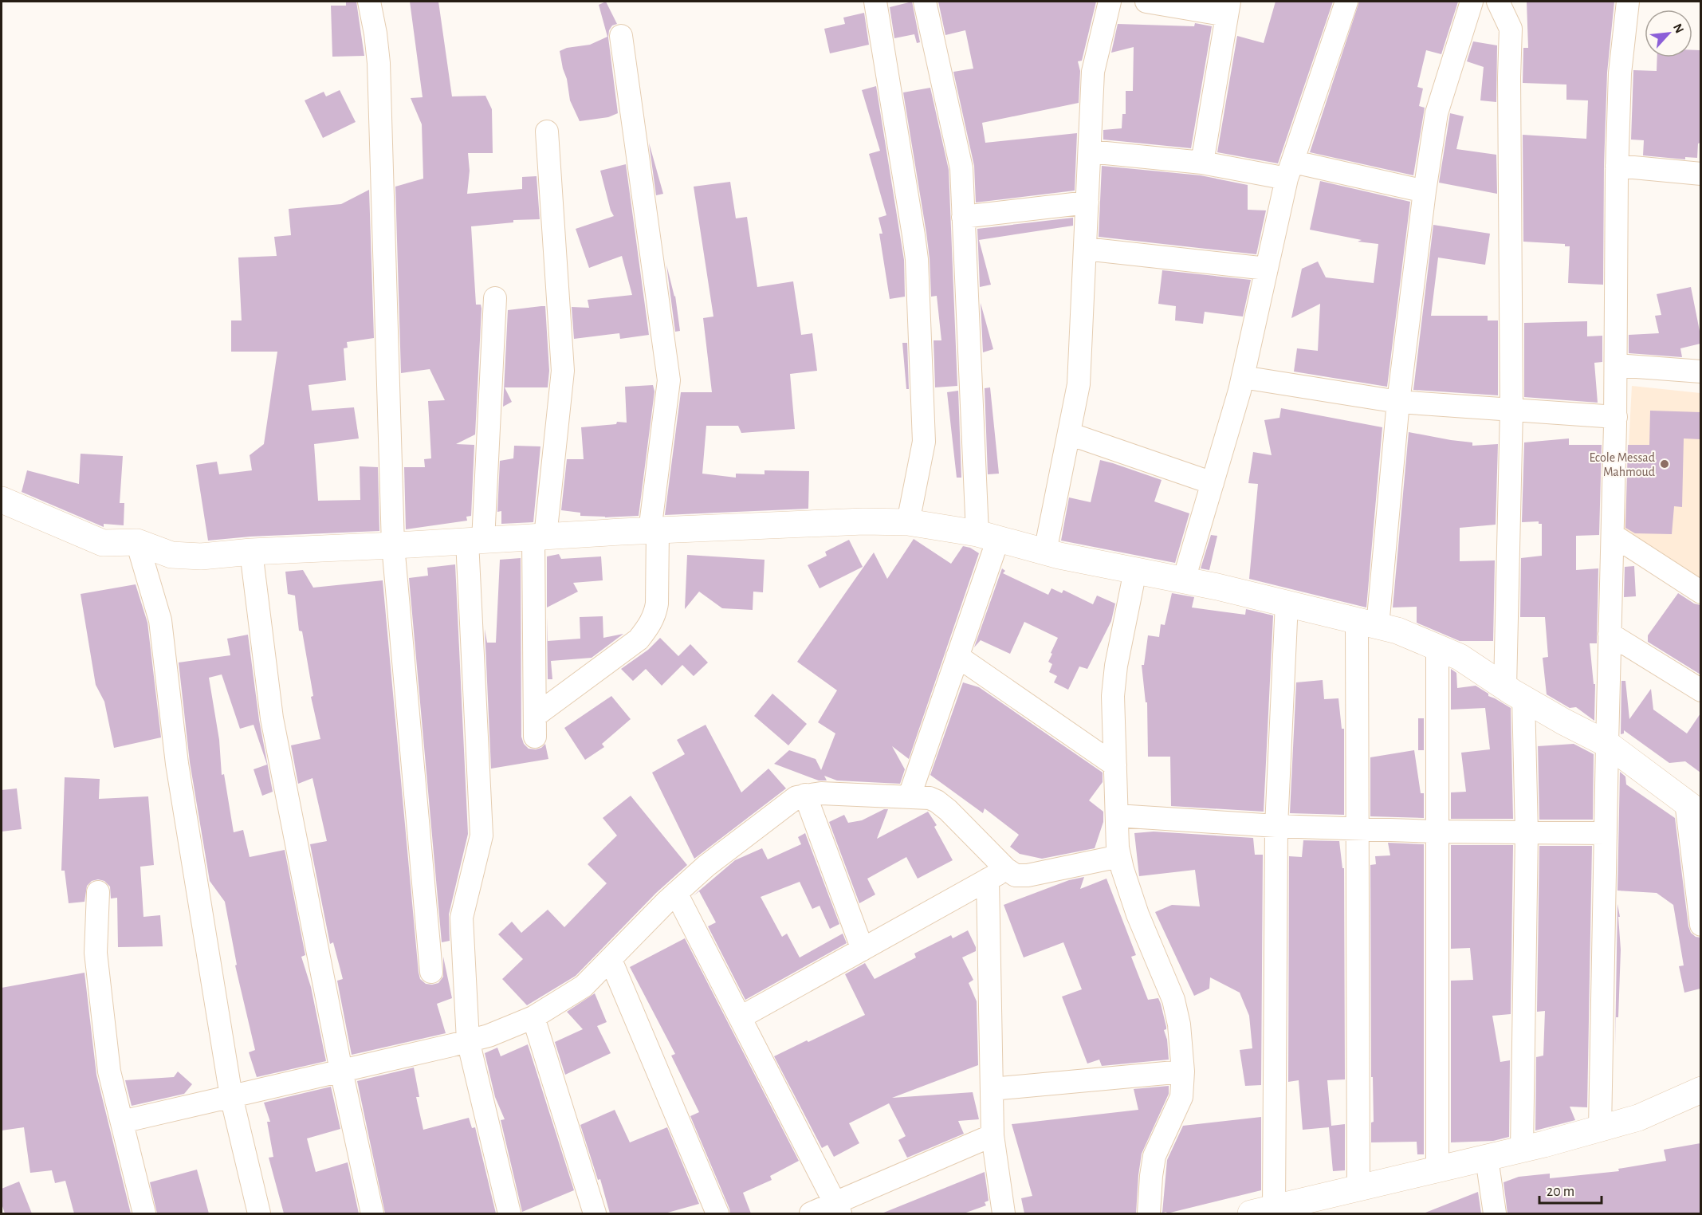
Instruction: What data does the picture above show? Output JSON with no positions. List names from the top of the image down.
{
  "places": ["Ecole Messad Mahmoud"],
  "scale_bar": "20 m",
  "north": "top right"
}
